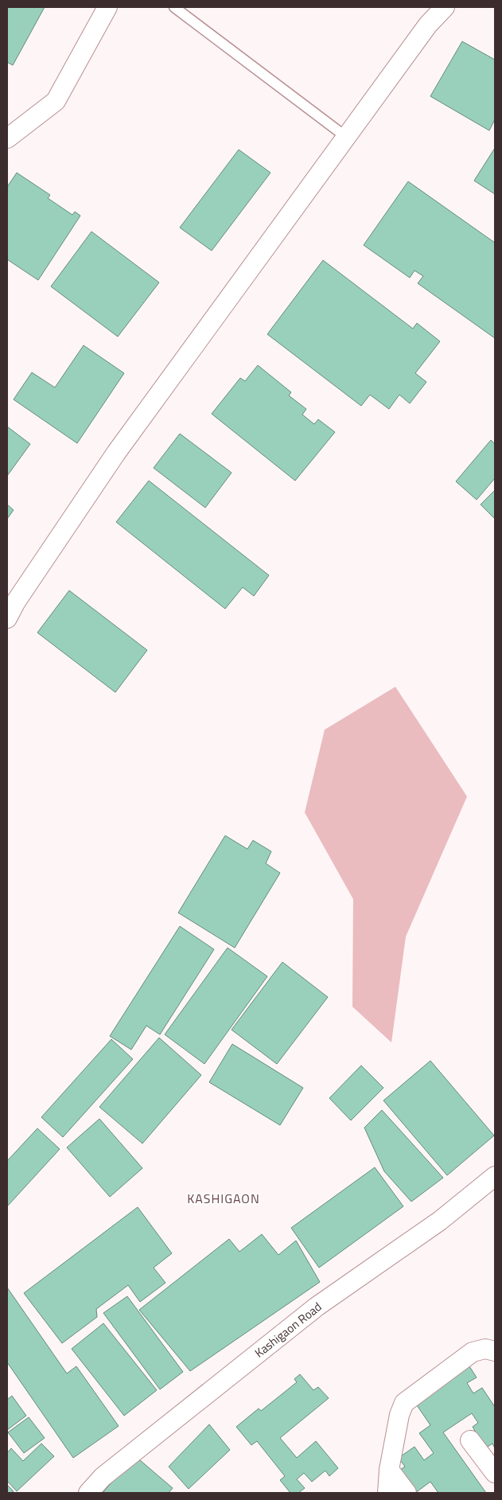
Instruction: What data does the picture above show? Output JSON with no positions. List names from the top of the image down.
{
  "streets": {
    "street": ["Kashigaon Road"]
  },
  "districts": ["KASHIGAON"]
}
